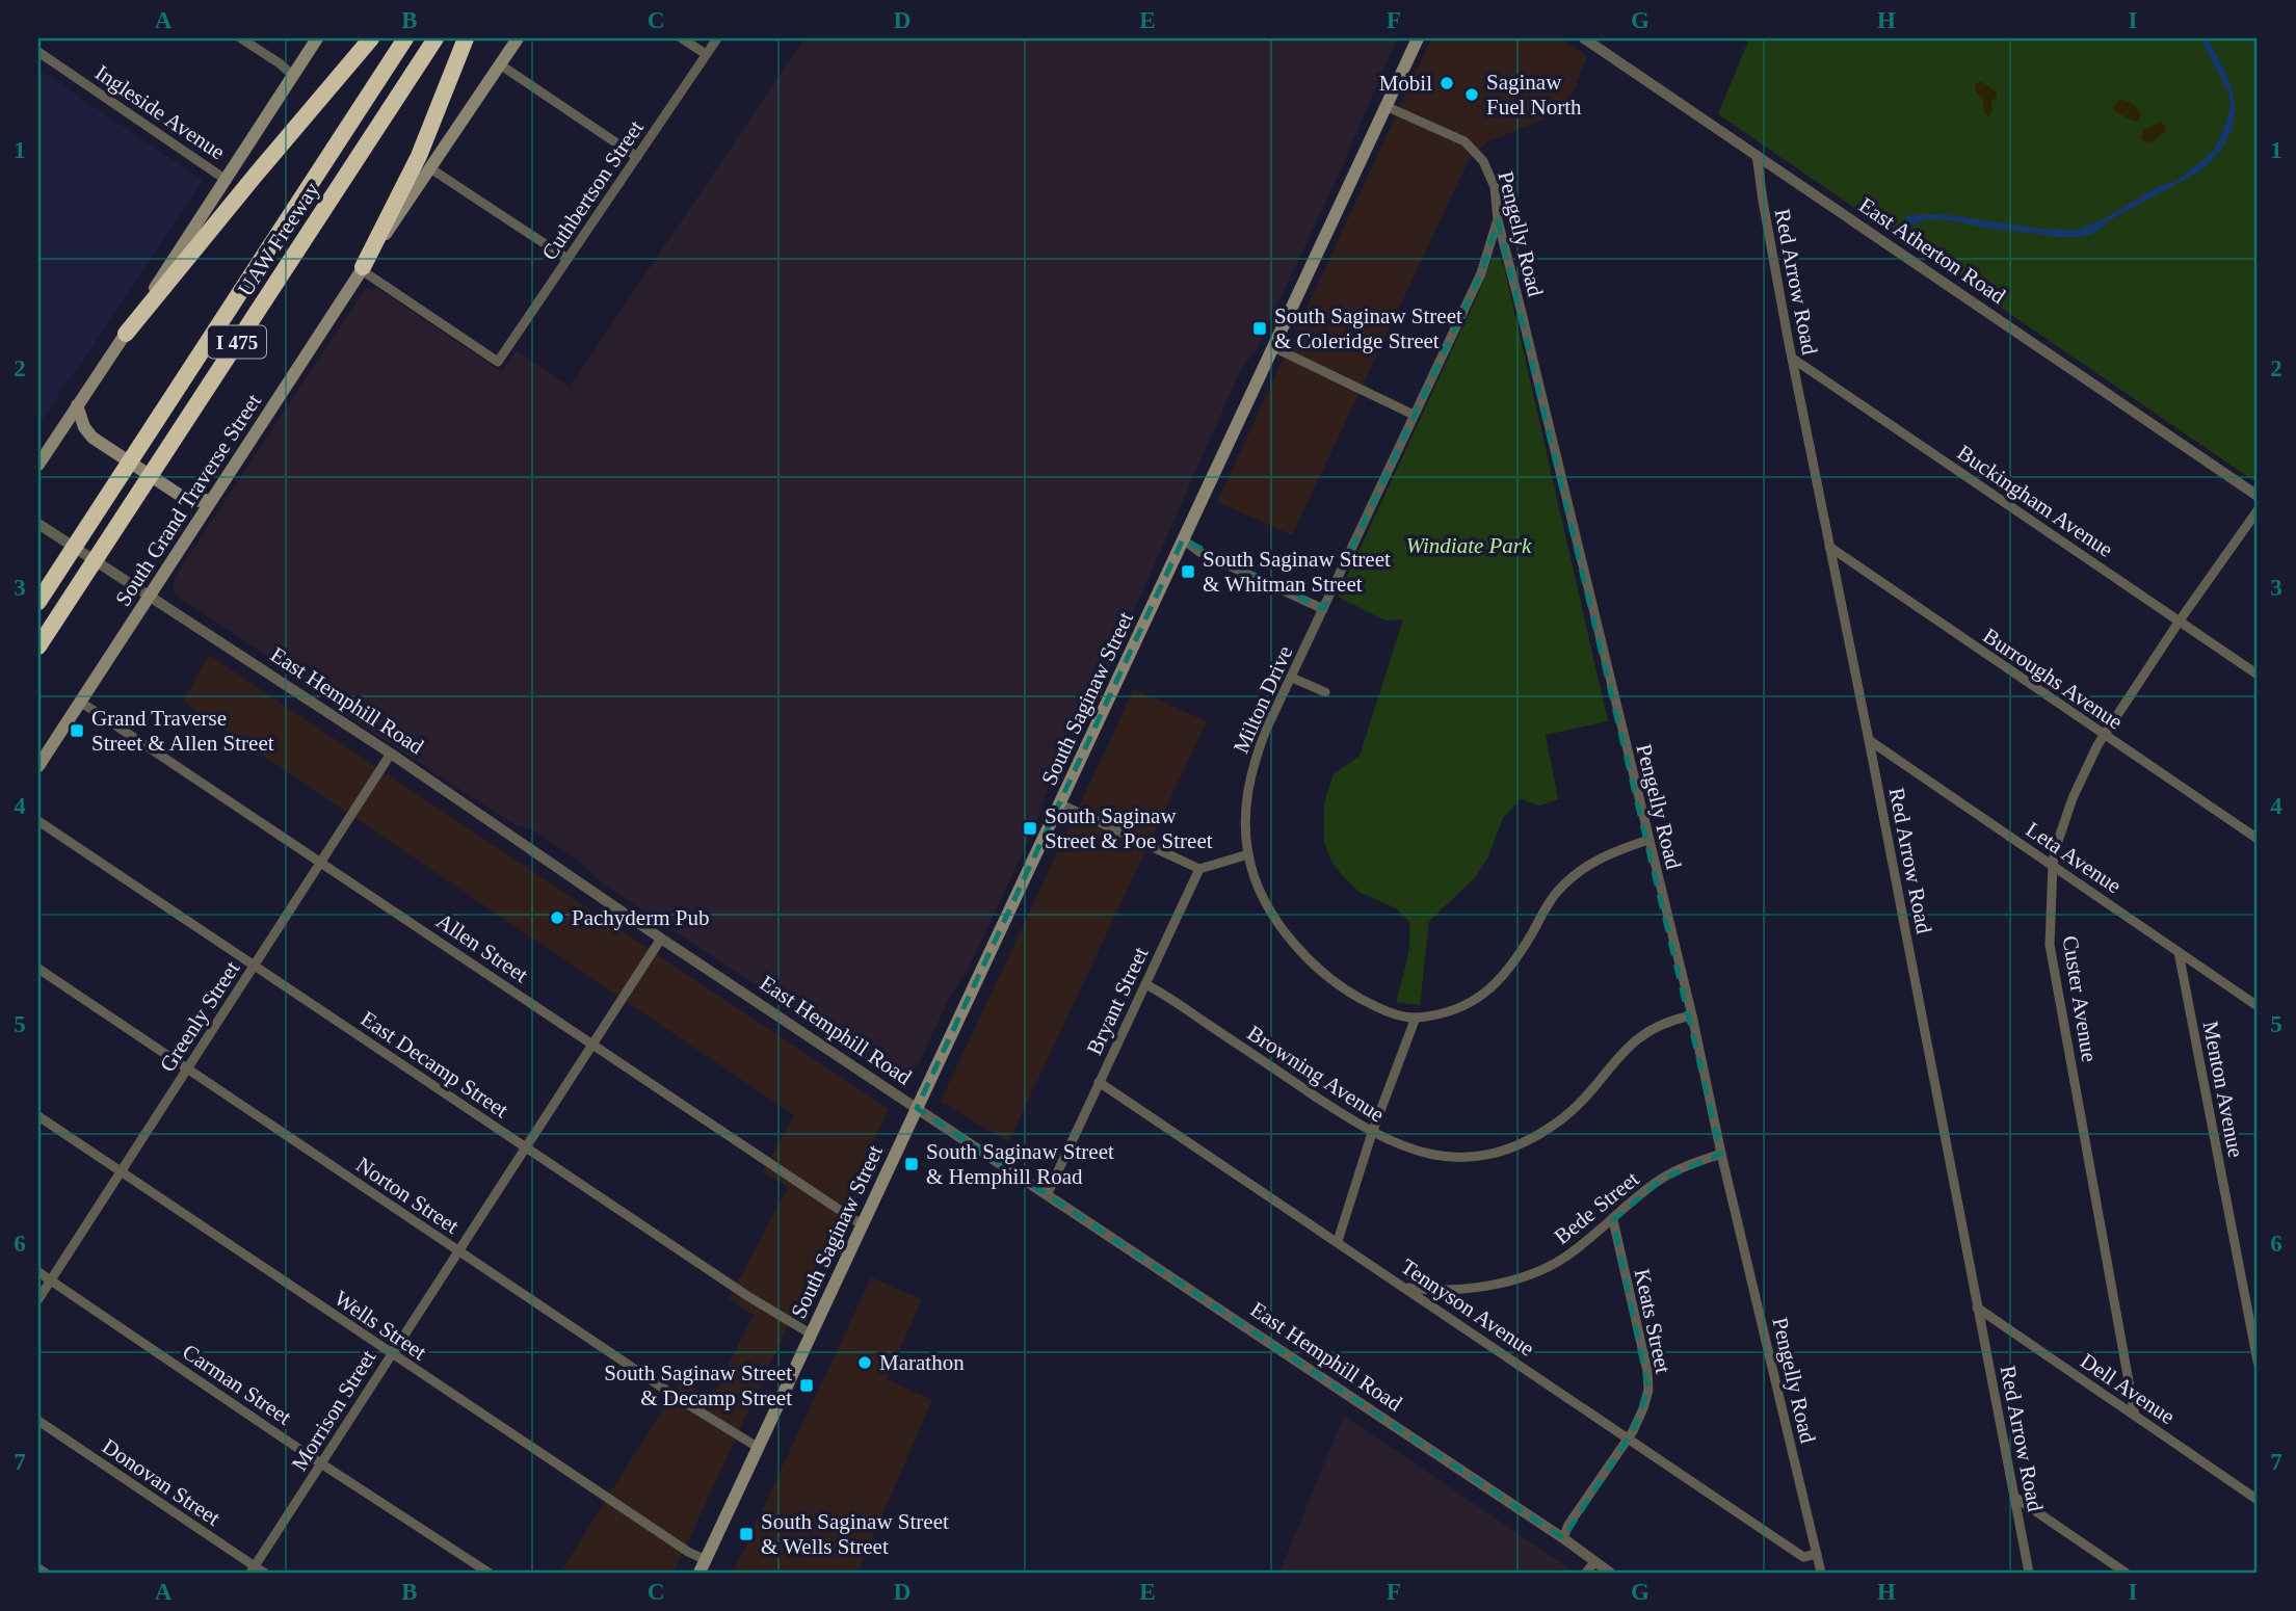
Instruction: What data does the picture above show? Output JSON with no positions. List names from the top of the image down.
{
  "streets": {
    "highway": ["UAW Freeway", "I 475"],
    "main road": ["South Grand Traverse Street", "South Saginaw Street"],
    "street": [
      "Ingleside Avenue",
      "Cuthbertson Street",
      "Pengelly Road",
      "East Atherton Road",
      "Red Arrow Road",
      "Buckingham Avenue",
      "Burroughs Avenue",
      "Milton Drive",
      "East Hemphill Road",
      "Leta Avenue",
      "Allen Street",
      "Custer Avenue",
      "Bryant Street",
      "Greenly Street",
      "East Decamp Street",
      "Browning Avenue",
      "Menton Avenue",
      "Norton Street",
      "Bede Street",
      "Tennyson Avenue",
      "Keats Street",
      "Wells Street",
      "Carman Street",
      "Dell Avenue",
      "Morrison Street",
      "Donovan Street"
    ]
  },
  "crossings": [
    ["Cuthbertson Street", "South Grand Traverse Street"],
    ["Pengelly Road", "South Saginaw Street"],
    ["Pengelly Road", "Milton Drive"],
    ["Pengelly Road", "Browning Avenue"],
    ["Pengelly Road", "Bede Street"],
    ["Pengelly Road", "Tennyson Avenue"],
    ["East Atherton Road", "Red Arrow Road"],
    ["Red Arrow Road", "Buckingham Avenue"],
    ["Red Arrow Road", "Burroughs Avenue"],
    ["Red Arrow Road", "Leta Avenue"],
    ["Red Arrow Road", "Dell Avenue"],
    ["South Grand Traverse Street", "East Hemphill Road"],
    ["South Grand Traverse Street", "Allen Street"],
    ["Buckingham Avenue", "Custer Avenue"],
    ["Burroughs Avenue", "Custer Avenue"],
    ["South Saginaw Street", "East Hemphill Road"],
    ["South Saginaw Street", "Allen Street"],
    ["South Saginaw Street", "East Decamp Street"],
    ["South Saginaw Street", "Norton Street"],
    ["South Saginaw Street", "Wells Street"],
    ["East Hemphill Road", "Bryant Street"],
    ["East Hemphill Road", "Greenly Street"],
    ["East Hemphill Road", "Keats Street"],
    ["East Hemphill Road", "Morrison Street"],
    ["Leta Avenue", "Custer Avenue"],
    ["Leta Avenue", "Menton Avenue"],
    ["Allen Street", "Greenly Street"],
    ["Allen Street", "Morrison Street"],
    ["Custer Avenue", "Dell Avenue"],
    ["Bryant Street", "Browning Avenue"],
    ["Bryant Street", "Tennyson Avenue"],
    ["Greenly Street", "East Decamp Street"],
    ["Greenly Street", "Norton Street"],
    ["Greenly Street", "Wells Street"],
    ["Greenly Street", "Carman Street"],
    ["East Decamp Street", "Morrison Street"],
    ["Norton Street", "Morrison Street"],
    ["Bede Street", "Tennyson Avenue"],
    ["Bede Street", "Keats Street"],
    ["Tennyson Avenue", "Keats Street"],
    ["Wells Street", "Morrison Street"],
    ["Carman Street", "Morrison Street"],
    ["Morrison Street", "Donovan Street"]
  ],
  "parks": ["Windiate Park"],
  "places": {
    "other": [
      "Mobil",
      "Saginaw Fuel North",
      "Pachyderm Pub",
      "Marathon"
    ],
    "transit": [
      "South Saginaw Street & Coleridge Street",
      "South Saginaw Street & Whitman Street",
      "Grand Traverse Street & Allen Street",
      "South Saginaw Street & Poe Street",
      "South Saginaw Street & Hemphill Road",
      "South Saginaw Street & Decamp Street",
      "South Saginaw Street & Wells Street"
    ]
  },
  "grid": {
    "columns": [
      "A",
      "B",
      "C",
      "D",
      "E",
      "F",
      "G",
      "H",
      "I"
    ],
    "rows": [
      "1",
      "2",
      "3",
      "4",
      "5",
      "6",
      "7"
    ]
  }
}
